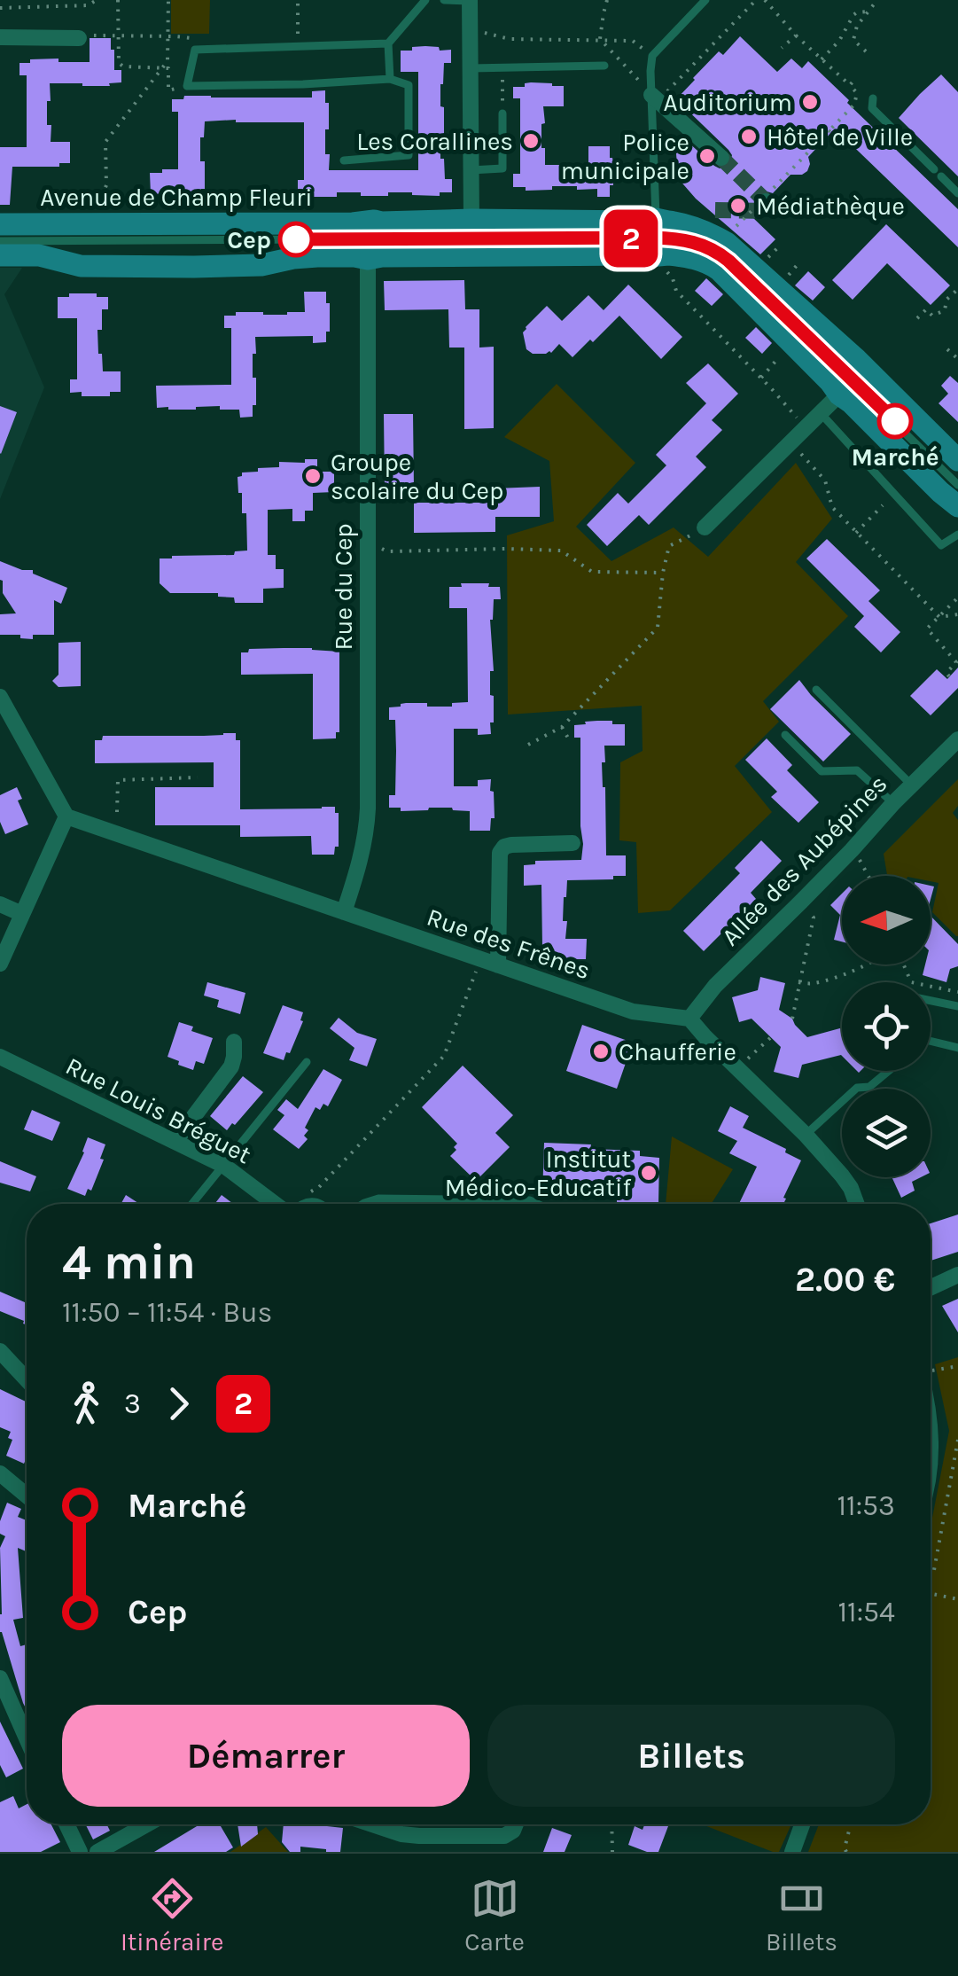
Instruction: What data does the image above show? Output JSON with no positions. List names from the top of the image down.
{
  "streets": {
    "street": [
      "Avenue de Champ Fleuri",
      "Rue du Cep",
      "Allée des Aubépines",
      "Rue des Frênes",
      "Rue Louis Bréguet"
    ]
  },
  "crossings": [
    ["Avenue de Champ Fleuri", "Rue du Cep"],
    ["Rue du Cep", "Rue des Frênes"],
    ["Allée des Aubépines", "Rue des Frênes"]
  ],
  "places": [
    "Auditorium",
    "Hôtel de Ville",
    "Les Corallines",
    "Police municipale",
    "Médiathèque",
    "Cep",
    "Marché",
    "Groupe scolaire du Cep",
    "Chaufferie",
    "Institut Médico-Educatif"
  ],
  "lines": ["bus line 2"],
  "north": "left",
  "page": {
    "on_map": "2",
    "heading": ["4 min", "11:50 – 11:54 · Bus", "2.00 €"],
    "legs": ["3", "2"],
    "list": [
      {
        "name": "Marché",
        "value": "11:53"
      },
      {
        "name": "Cep",
        "value": "11:54"
      }
    ],
    "buttons": ["Démarrer", "Billets"],
    "tabs": ["Itinéraire", "Carte", "Billets"]
  }
}
